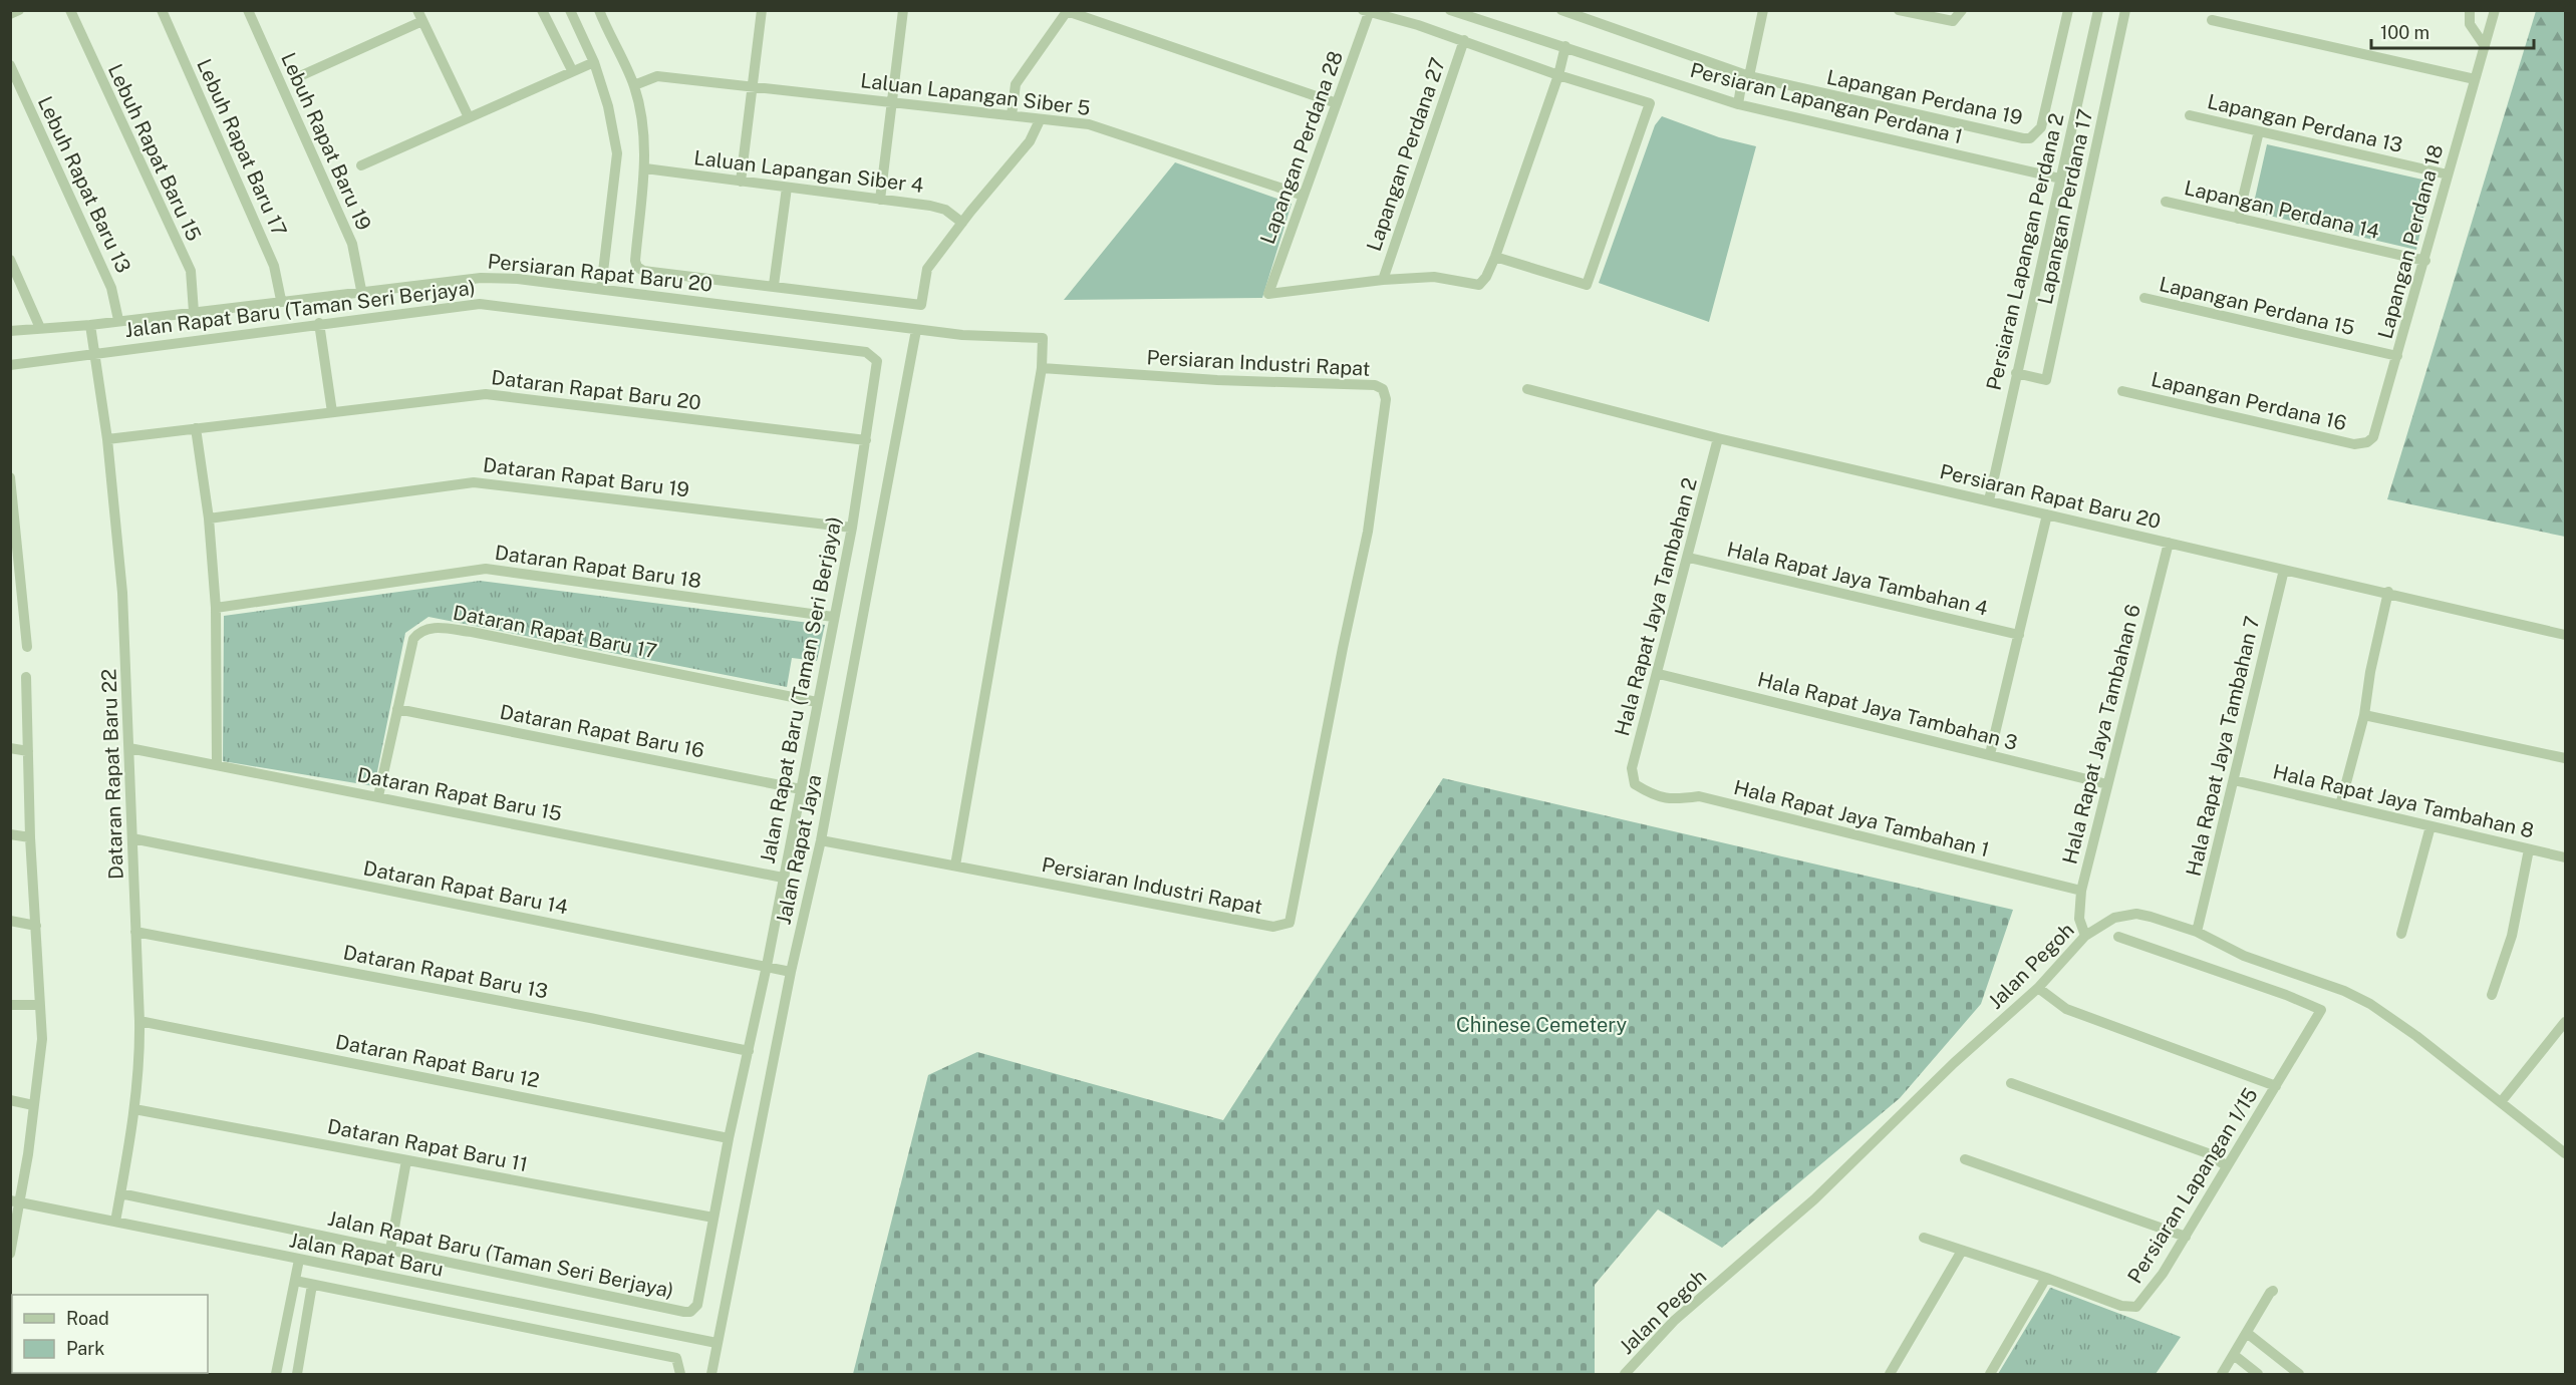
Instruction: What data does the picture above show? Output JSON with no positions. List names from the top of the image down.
{
  "streets": {
    "street": [
      "Laluan Lapangan Siber 5",
      "Lapangan Perdana 19",
      "Persiaran Lapangan Perdana 1",
      "Lapangan Perdana 13",
      "Lebuh Rapat Baru 19",
      "Lebuh Rapat Baru 17",
      "Lapangan Perdana 28",
      "Lebuh Rapat Baru 15",
      "Lapangan Perdana 27",
      "Laluan Lapangan Siber 4",
      "Lebuh Rapat Baru 13",
      "Lapangan Perdana 17",
      "Lapangan Perdana 14",
      "Lapangan Perdana 18",
      "Persiaran Lapangan Perdana 2",
      "Persiaran Rapat Baru 20",
      "Lapangan Perdana 15",
      "Jalan Rapat Baru (Taman Seri Berjaya)",
      "Persiaran Industri Rapat",
      "Dataran Rapat Baru 20",
      "Lapangan Perdana 16",
      "Dataran Rapat Baru 19",
      "Dataran Rapat Baru 18",
      "Hala Rapat Jaya Tambahan 4",
      "Hala Rapat Jaya Tambahan 2",
      "Dataran Rapat Baru 17",
      "Hala Rapat Jaya Tambahan 3",
      "Dataran Rapat Baru 16",
      "Hala Rapat Jaya Tambahan 6",
      "Hala Rapat Jaya Tambahan 7",
      "Dataran Rapat Baru 22",
      "Dataran Rapat Baru 15",
      "Hala Rapat Jaya Tambahan 8",
      "Hala Rapat Jaya Tambahan 1",
      "Jalan Rapat Jaya",
      "Dataran Rapat Baru 14",
      "Jalan Pegoh",
      "Dataran Rapat Baru 13",
      "Dataran Rapat Baru 12",
      "Dataran Rapat Baru 11",
      "Persiaran Lapangan 1/15",
      "Jalan Rapat Baru"
    ]
  },
  "crossings": [
    ["Laluan Lapangan Siber 5", "Lapangan Perdana 28"],
    ["Persiaran Lapangan Perdana 1", "Persiaran Lapangan Perdana 2"],
    ["Lapangan Perdana 13", "Lapangan Perdana 18"],
    ["Lebuh Rapat Baru 19", "Persiaran Rapat Baru 20"],
    ["Lebuh Rapat Baru 17", "Persiaran Rapat Baru 20"],
    ["Lapangan Perdana 28", "Lapangan Perdana 27"],
    ["Lebuh Rapat Baru 15", "Persiaran Rapat Baru 20"],
    ["Lebuh Rapat Baru 13", "Persiaran Rapat Baru 20"],
    ["Lapangan Perdana 17", "Persiaran Lapangan Perdana 2"],
    ["Lapangan Perdana 14", "Lapangan Perdana 18"],
    ["Lapangan Perdana 18", "Lapangan Perdana 15"],
    ["Lapangan Perdana 18", "Lapangan Perdana 16"],
    ["Persiaran Lapangan Perdana 2", "Persiaran Rapat Baru 20"],
    ["Persiaran Rapat Baru 20", "Persiaran Industri Rapat"],
    ["Persiaran Rapat Baru 20", "Hala Rapat Jaya Tambahan 2"],
    ["Persiaran Rapat Baru 20", "Hala Rapat Jaya Tambahan 6"],
    ["Persiaran Rapat Baru 20", "Hala Rapat Jaya Tambahan 7"],
    ["Persiaran Rapat Baru 20", "Dataran Rapat Baru 22"],
    ["Persiaran Rapat Baru 20", "Jalan Rapat Jaya"],
    ["Jalan Rapat Baru (Taman Seri Berjaya)", "Dataran Rapat Baru 20"],
    ["Jalan Rapat Baru (Taman Seri Berjaya)", "Dataran Rapat Baru 19"],
    ["Jalan Rapat Baru (Taman Seri Berjaya)", "Dataran Rapat Baru 18"],
    ["Jalan Rapat Baru (Taman Seri Berjaya)", "Dataran Rapat Baru 17"],
    ["Jalan Rapat Baru (Taman Seri Berjaya)", "Dataran Rapat Baru 16"],
    ["Jalan Rapat Baru (Taman Seri Berjaya)", "Dataran Rapat Baru 22"],
    ["Jalan Rapat Baru (Taman Seri Berjaya)", "Dataran Rapat Baru 15"],
    ["Jalan Rapat Baru (Taman Seri Berjaya)", "Dataran Rapat Baru 14"],
    ["Jalan Rapat Baru (Taman Seri Berjaya)", "Dataran Rapat Baru 13"],
    ["Jalan Rapat Baru (Taman Seri Berjaya)", "Dataran Rapat Baru 12"],
    ["Jalan Rapat Baru (Taman Seri Berjaya)", "Dataran Rapat Baru 11"],
    ["Persiaran Industri Rapat", "Jalan Rapat Jaya"],
    ["Dataran Rapat Baru 20", "Dataran Rapat Baru 22"],
    ["Hala Rapat Jaya Tambahan 4", "Hala Rapat Jaya Tambahan 2"],
    ["Hala Rapat Jaya Tambahan 2", "Hala Rapat Jaya Tambahan 3"],
    ["Hala Rapat Jaya Tambahan 2", "Hala Rapat Jaya Tambahan 1"],
    ["Dataran Rapat Baru 17", "Dataran Rapat Baru 16"],
    ["Dataran Rapat Baru 17", "Dataran Rapat Baru 15"],
    ["Hala Rapat Jaya Tambahan 3", "Hala Rapat Jaya Tambahan 6"],
    ["Hala Rapat Jaya Tambahan 6", "Hala Rapat Jaya Tambahan 1"],
    ["Hala Rapat Jaya Tambahan 6", "Jalan Pegoh"],
    ["Hala Rapat Jaya Tambahan 7", "Hala Rapat Jaya Tambahan 8"],
    ["Hala Rapat Jaya Tambahan 7", "Jalan Pegoh"],
    ["Dataran Rapat Baru 22", "Dataran Rapat Baru 15"],
    ["Dataran Rapat Baru 22", "Dataran Rapat Baru 14"],
    ["Dataran Rapat Baru 22", "Dataran Rapat Baru 13"],
    ["Dataran Rapat Baru 22", "Dataran Rapat Baru 12"],
    ["Dataran Rapat Baru 22", "Dataran Rapat Baru 11"],
    ["Dataran Rapat Baru 22", "Jalan Rapat Baru"],
    ["Jalan Rapat Jaya", "Dataran Rapat Baru 14"],
    ["Jalan Rapat Jaya", "Jalan Rapat Baru"]
  ],
  "parks": ["Chinese Cemetery"],
  "legend": ["Road", "Park"],
  "scale_bar": "100 m"
}
